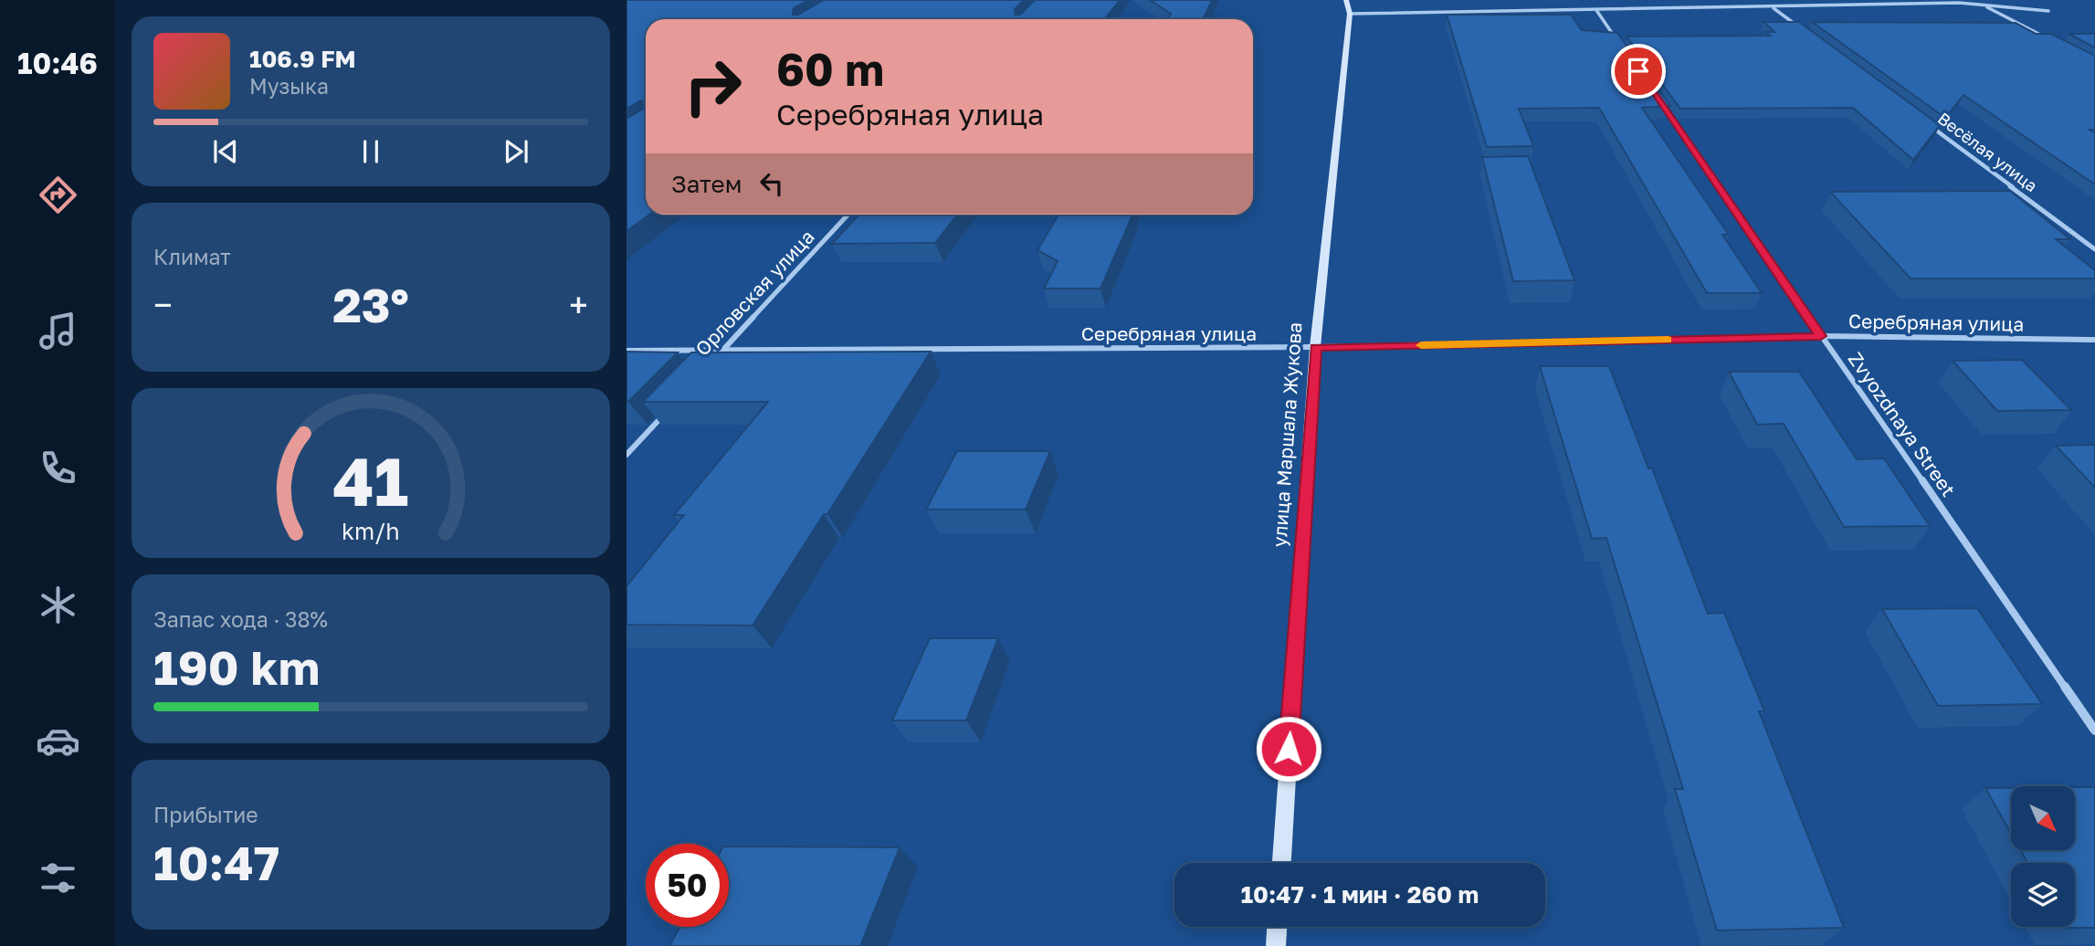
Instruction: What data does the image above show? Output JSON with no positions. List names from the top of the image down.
{
  "streets": {
    "main road": ["улица Маршала Жукова"],
    "street": [
      "Весёлая улица",
      "Орловская улица",
      "Серебряная улица",
      "Zvyozdnaya Street"
    ]
  },
  "crossings": [
    ["Орловская улица", "Серебряная улица"],
    ["Серебряная улица", "Zvyozdnaya Street"],
    ["Серебряная улица", "улица Маршала Жукова"]
  ],
  "north": "bottom right",
  "page": {
    "tabs": "10:46",
    "turn": ["60 m", "Серебряная улица"],
    "song": ["106.9 FM", "Музыка"],
    "then": "Затем",
    "tile": [
      "Климат",
      ["Запас хода · 38%", "190 km"],
      ["Прибытие", "10:47"]
    ],
    "heat": ["−", "23°", "+"],
    "limit": "50",
    "trip": "10:47 · 1 мин · 260 m",
    "gauge": ["41", "km/h"]
  }
}
